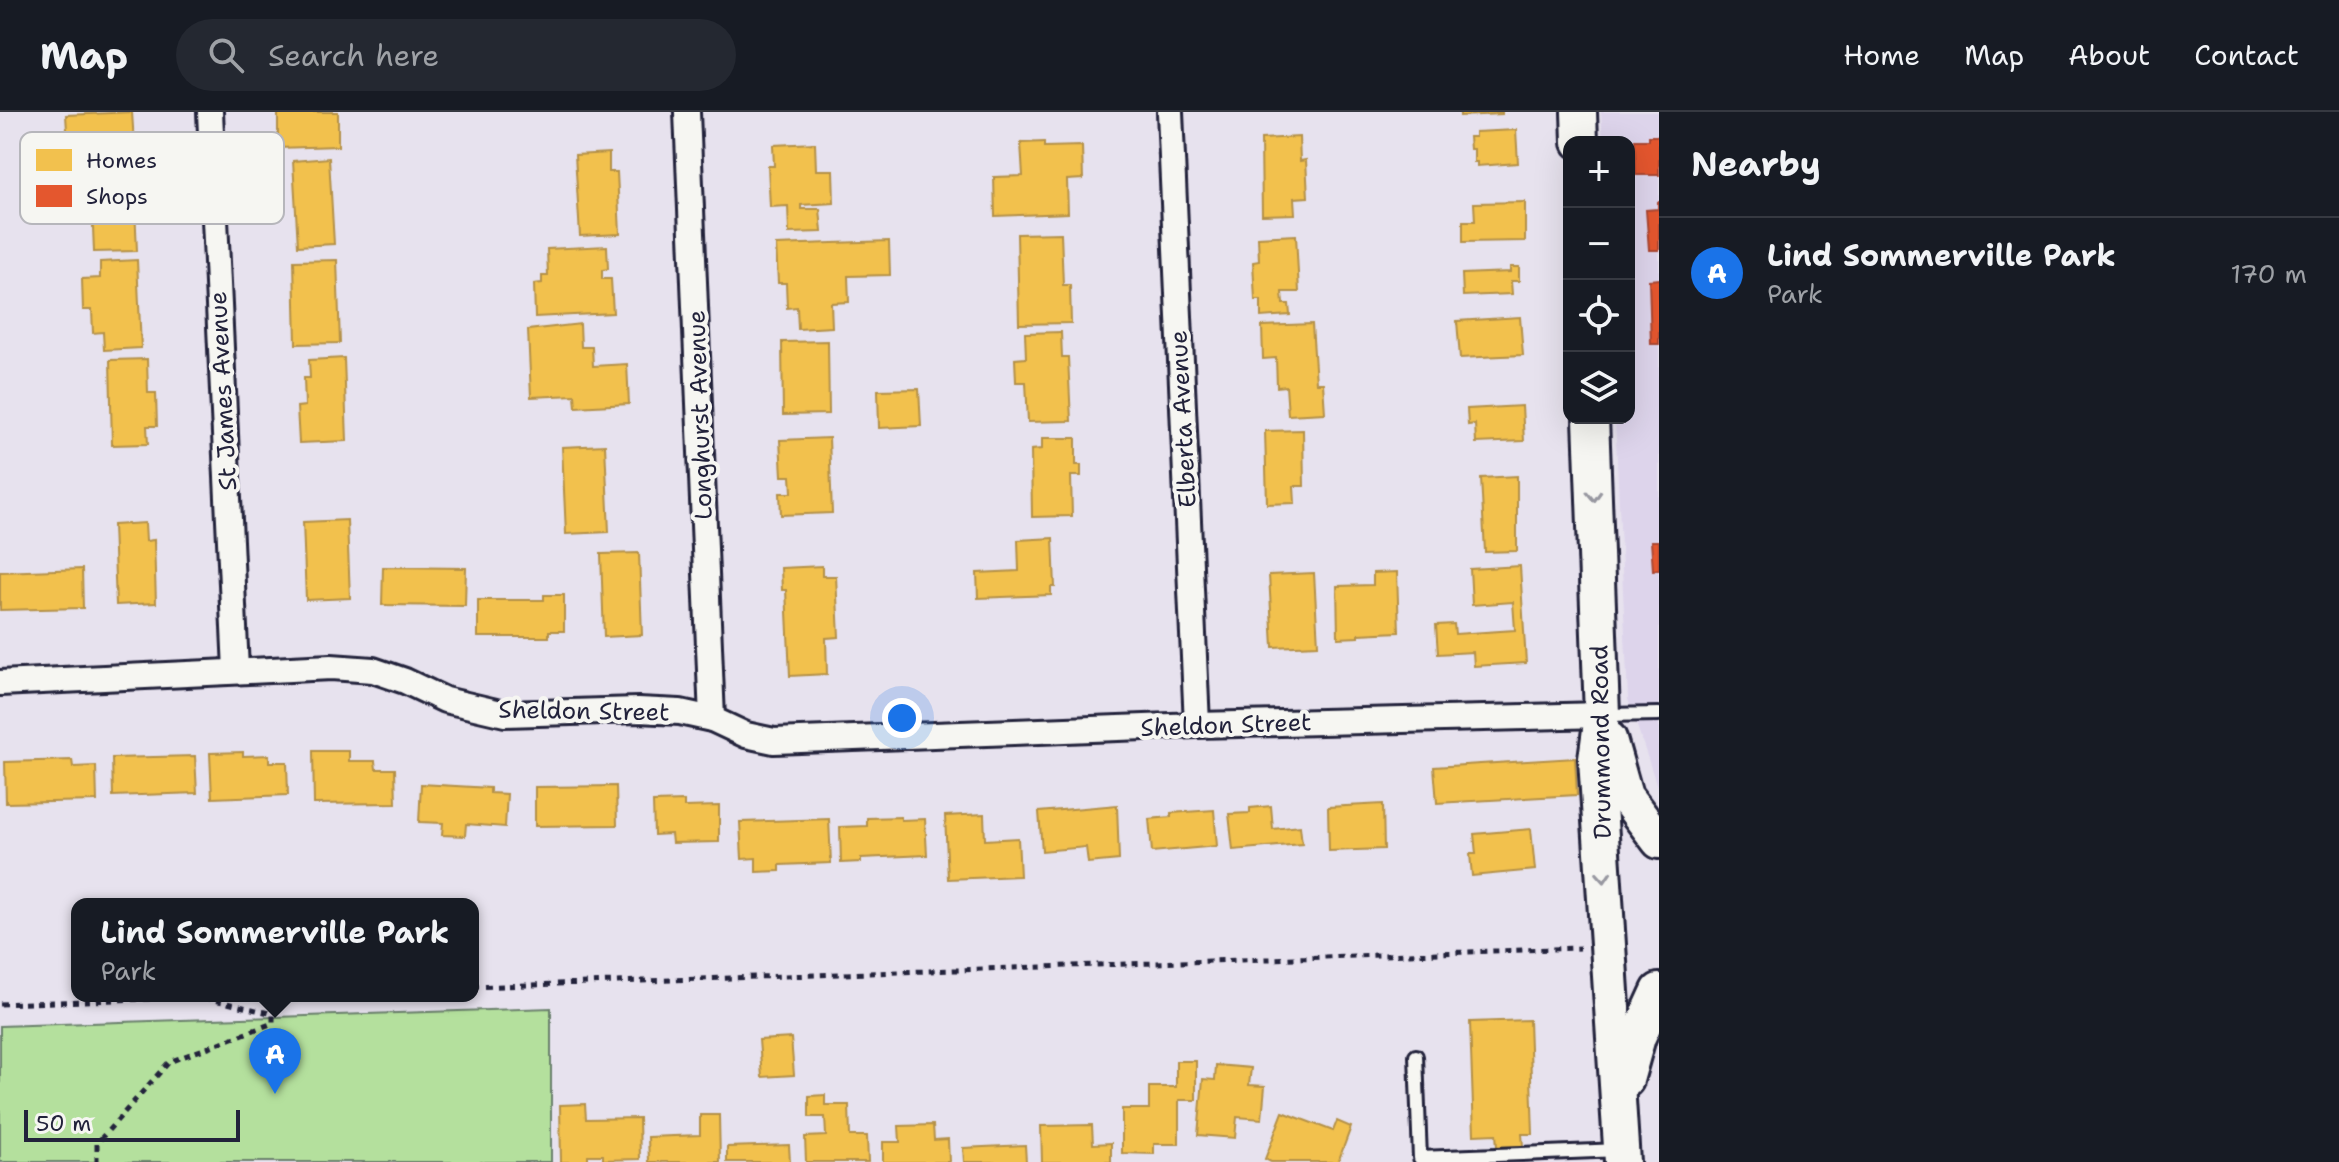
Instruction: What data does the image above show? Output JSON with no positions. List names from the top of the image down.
{
  "streets": {
    "main road": ["Drummond Road"],
    "street": [
      "St James Avenue",
      "Longhurst Avenue",
      "Elberta Avenue",
      "Sheldon Street"
    ]
  },
  "crossings": [
    ["St James Avenue", "Sheldon Street"],
    ["Longhurst Avenue", "Sheldon Street"],
    ["Elberta Avenue", "Sheldon Street"],
    ["Sheldon Street", "Drummond Road"]
  ],
  "one_way": ["Drummond Road"],
  "legend": ["Homes", "Shops"],
  "scale_bar": "50 m",
  "page": {
    "header": "Map",
    "search": "Search here",
    "nav": [
      "Home",
      "Map",
      "About",
      "Contact"
    ],
    "heading": "Nearby",
    "map_buttons": ["+", "−"],
    "list": [
      {
        "mark": "A",
        "name": "Lind Sommerville Park",
        "note": "Park",
        "value": "170 m"
      }
    ],
    "popup": ["Lind Sommerville Park", "Park"],
    "pins": "A",
    "scale": "50 m"
  }
}
